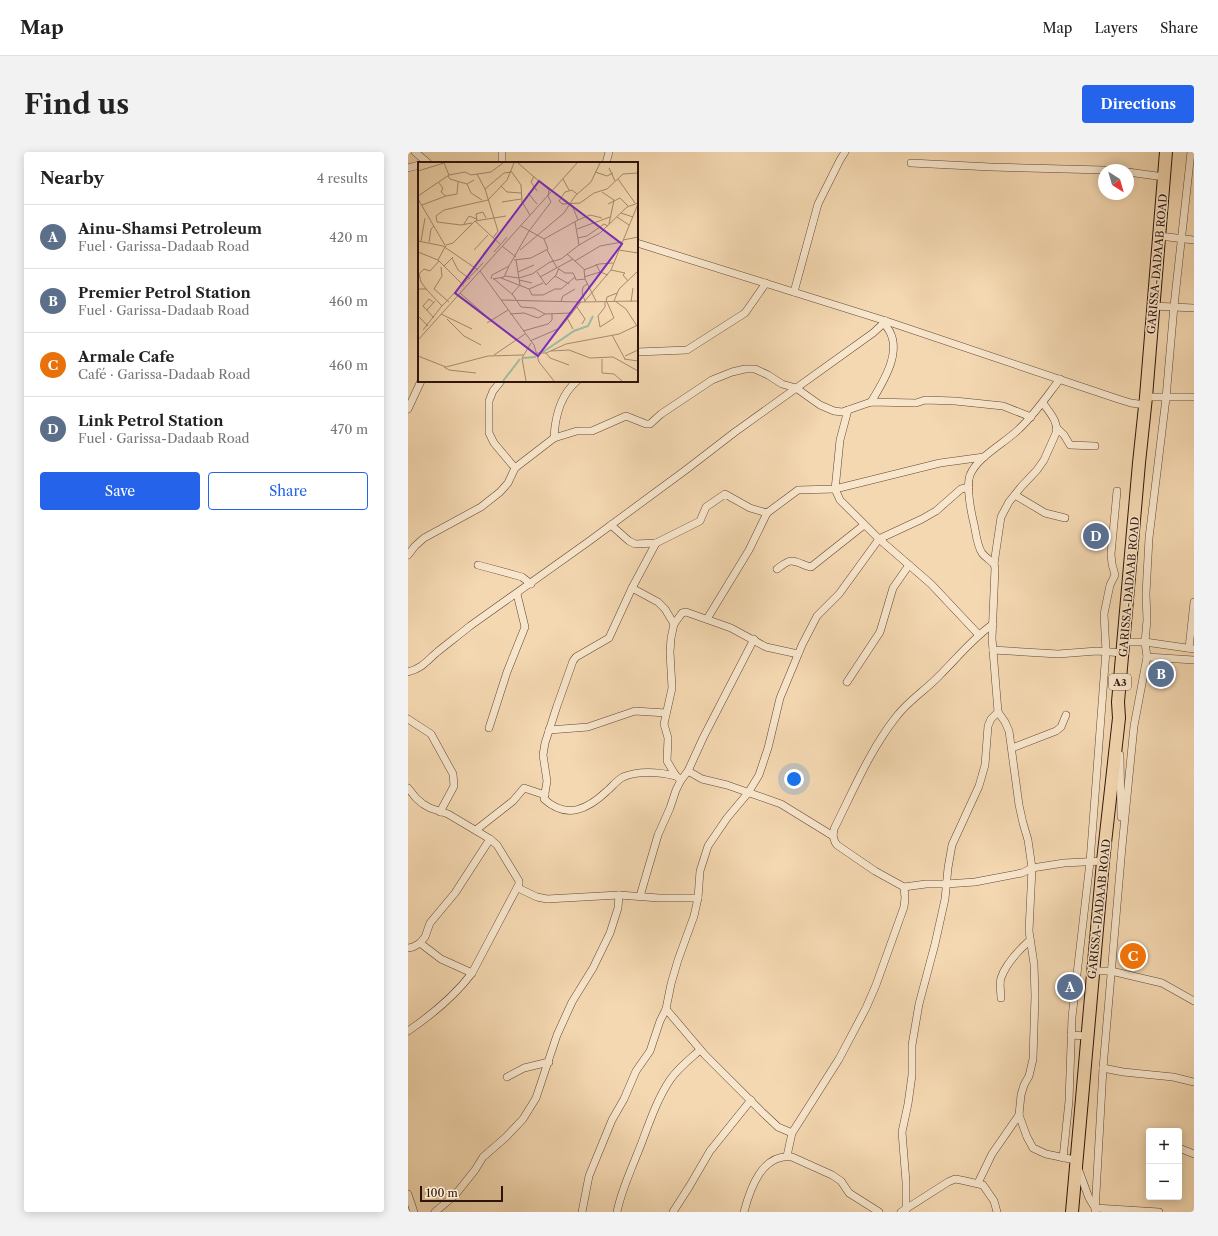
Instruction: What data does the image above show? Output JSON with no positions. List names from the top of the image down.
{
  "streets": {
    "highway": ["GARISSA-DADAAB ROAD", "A3"]
  },
  "scale_bar": "100 m",
  "north": "bottom right",
  "page": {
    "header": "Map",
    "nav": ["Map", "Layers", "Share"],
    "buttons": [
      "Directions",
      ["Save", "Share"]
    ],
    "title": "Find us",
    "heading": ["Nearby", "4 results"],
    "list": [
      {
        "mark": "A",
        "name": "Ainu-Shamsi Petroleum",
        "note": "Fuel · Garissa-Dadaab Road",
        "value": "420 m"
      },
      {
        "mark": "B",
        "name": "Premier Petrol Station",
        "note": "Fuel · Garissa-Dadaab Road",
        "value": "460 m"
      },
      {
        "mark": "C",
        "name": "Armale Cafe",
        "note": "Café · Garissa-Dadaab Road",
        "value": "460 m"
      },
      {
        "mark": "D",
        "name": "Link Petrol Station",
        "note": "Fuel · Garissa-Dadaab Road",
        "value": "470 m"
      }
    ],
    "pins": [
      "D",
      "B",
      "C",
      "A"
    ],
    "map_buttons": ["+", "−"],
    "scale": "100 m"
  }
}
